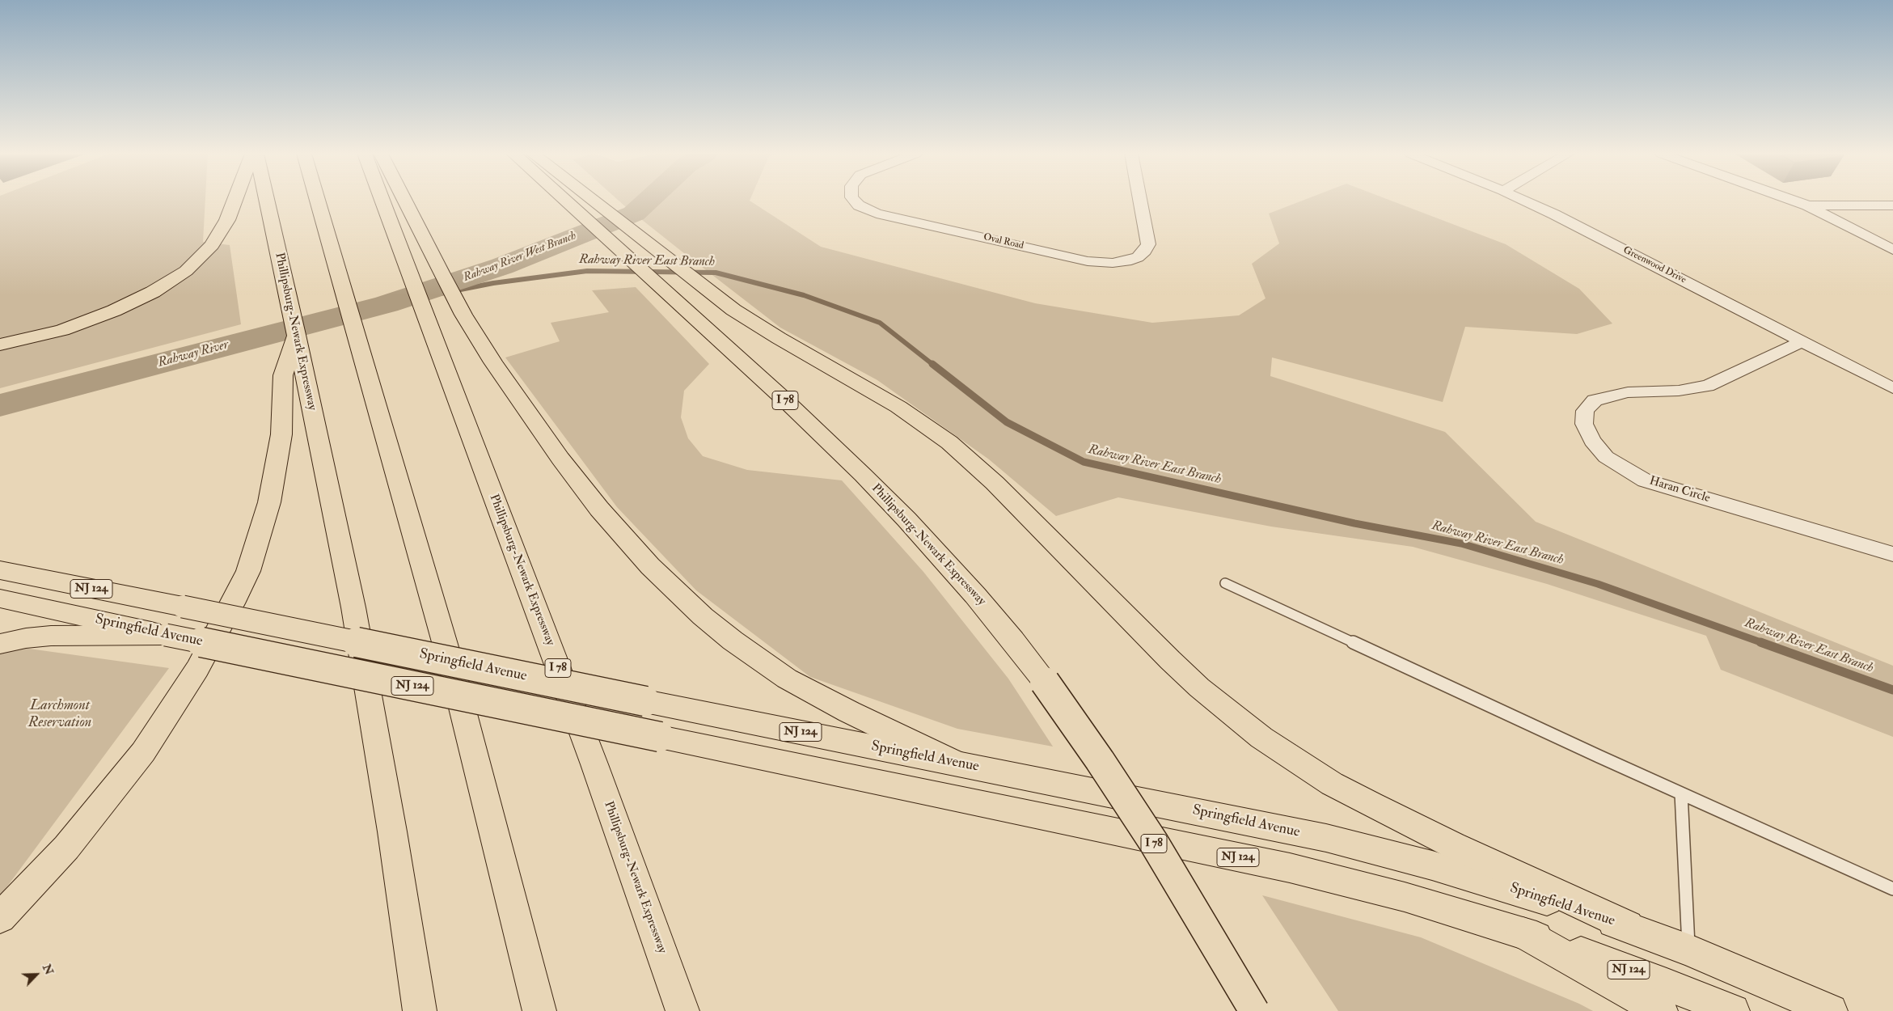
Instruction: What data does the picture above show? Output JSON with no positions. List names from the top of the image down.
{
  "streets": {
    "main road": [
      "Phillipsburg-Newark Expressway",
      "I 78",
      "NJ 124",
      "Springfield Avenue"
    ],
    "street": ["Oval Road", "Greenwood Drive", "Haran Circle"]
  },
  "crossings": [
    ["Greenwood Drive", "Haran Circle"]
  ],
  "water": ["Rahway River West Branch", "Rahway River East Branch", "Rahway River"],
  "parks": ["Larchmont Reservation"],
  "north": "top right"
}
